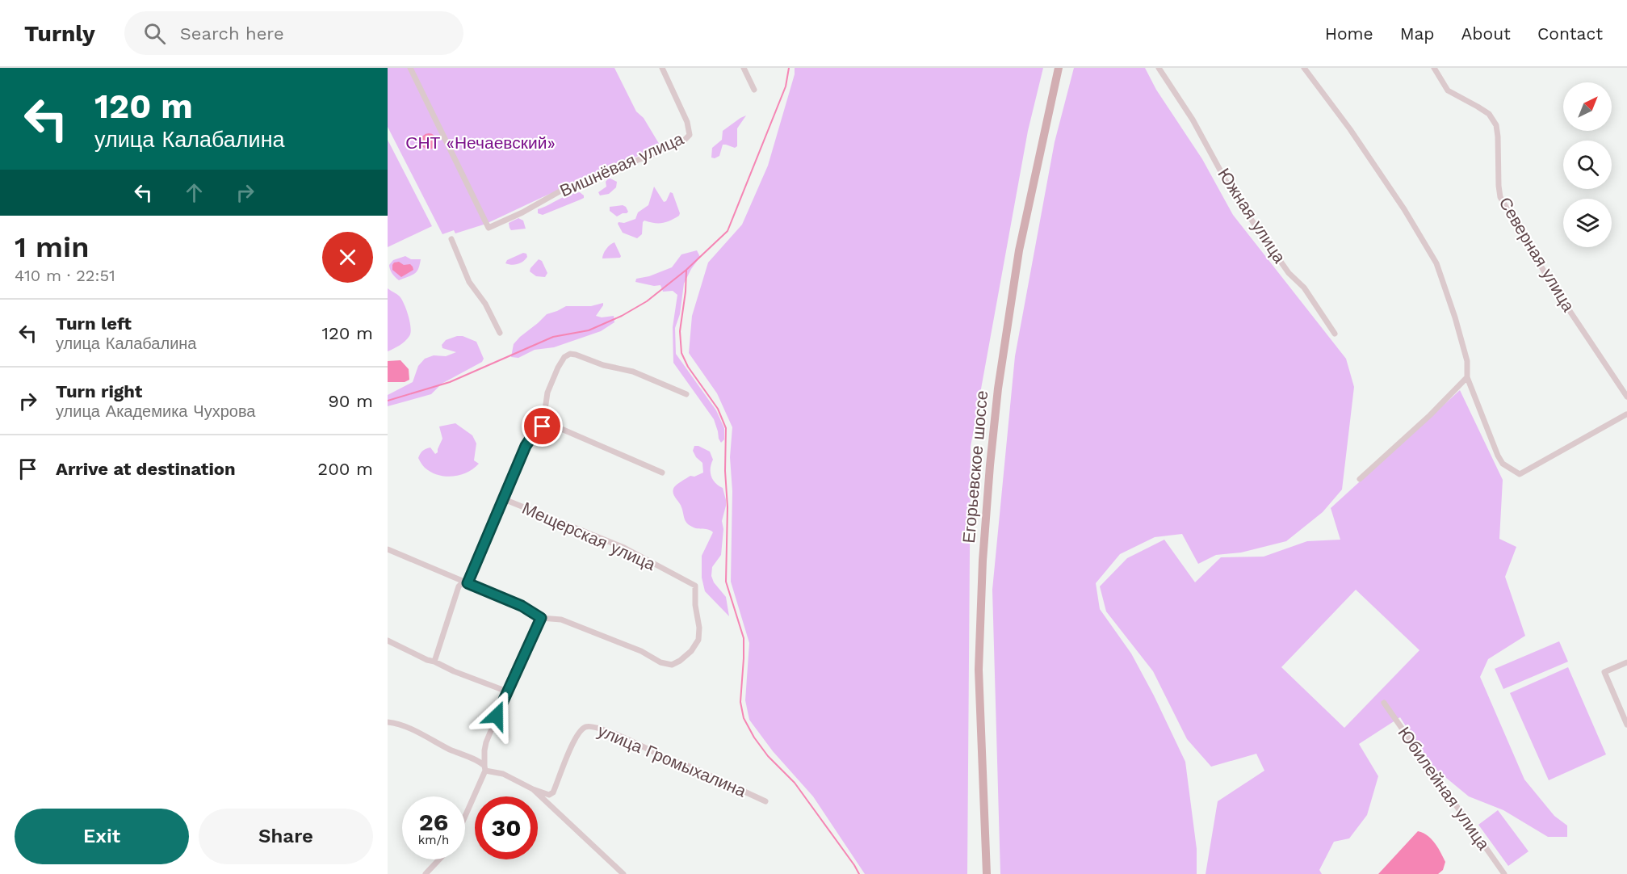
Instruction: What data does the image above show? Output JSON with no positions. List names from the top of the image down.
{
  "streets": {
    "main road": ["Егорьевское шоссе"],
    "street": [
      "Вишнёвая улица",
      "Южная улица",
      "Северная улица",
      "Мещерская улица",
      "улица Громыхалина",
      "Юбилейная улица"
    ]
  },
  "parks": ["СНТ «Нечаевский»"],
  "north": "top right",
  "page": {
    "header": "Turnly",
    "search": "Search here",
    "nav": [
      "Home",
      "Map",
      "About",
      "Contact"
    ],
    "turn": ["120 m", "улица Калабалина"],
    "heading": ["1 min", "410 m · 22:51"],
    "list": [
      {
        "name": "Turn left",
        "note": "улица Калабалина",
        "value": "120 m"
      },
      {
        "name": "Turn right",
        "note": "улица Академика Чухрова",
        "value": "90 m"
      },
      {
        "name": "Arrive at destination",
        "value": "200 m"
      }
    ],
    "speed": "26 km/h",
    "limit": "30",
    "buttons": ["Exit", "Share"]
  }
}
